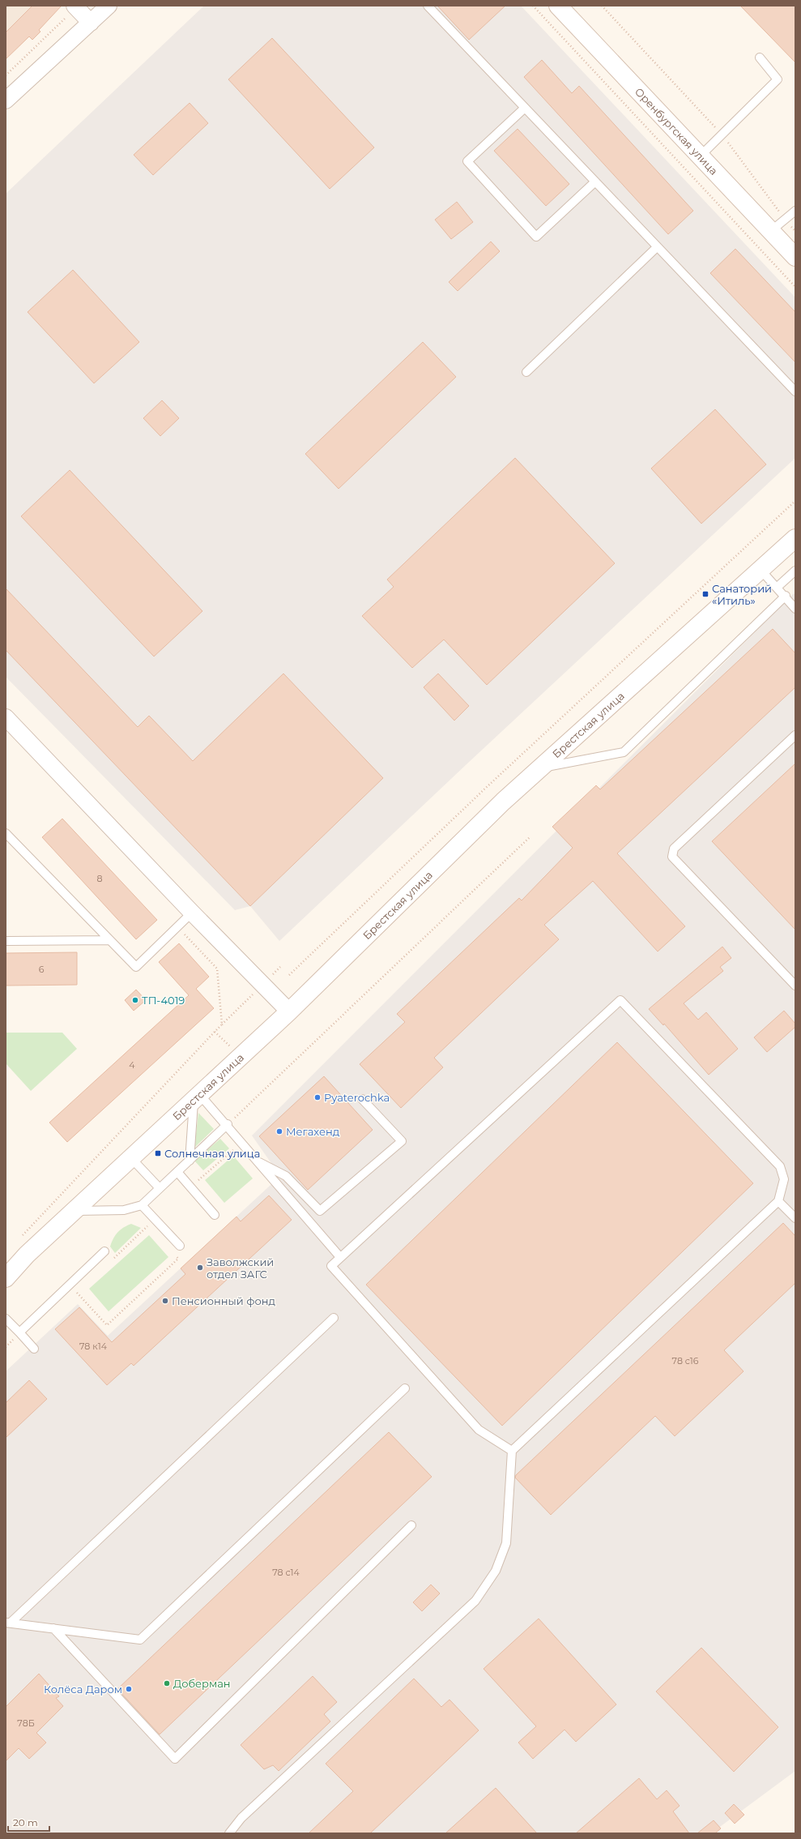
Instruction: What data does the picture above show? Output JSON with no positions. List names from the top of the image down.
{
  "streets": {
    "street": ["Оренбургская улица", "Брестская улица"]
  },
  "places": {
    "transit": ["Санаторий «Итиль»", "Солнечная улица"],
    "other": [
      "ТП-4019",
      "Pyaterochka",
      "Мегахенд",
      "Заволжский отдел ЗАГС",
      "Пенсионный фонд",
      "Доберман",
      "Колёса Даром"
    ]
  },
  "house_numbers": [
    "8",
    "6",
    "4",
    "78 к14",
    "78 с16",
    "78 с14",
    "78Б"
  ],
  "scale_bar": "20 m"
}
